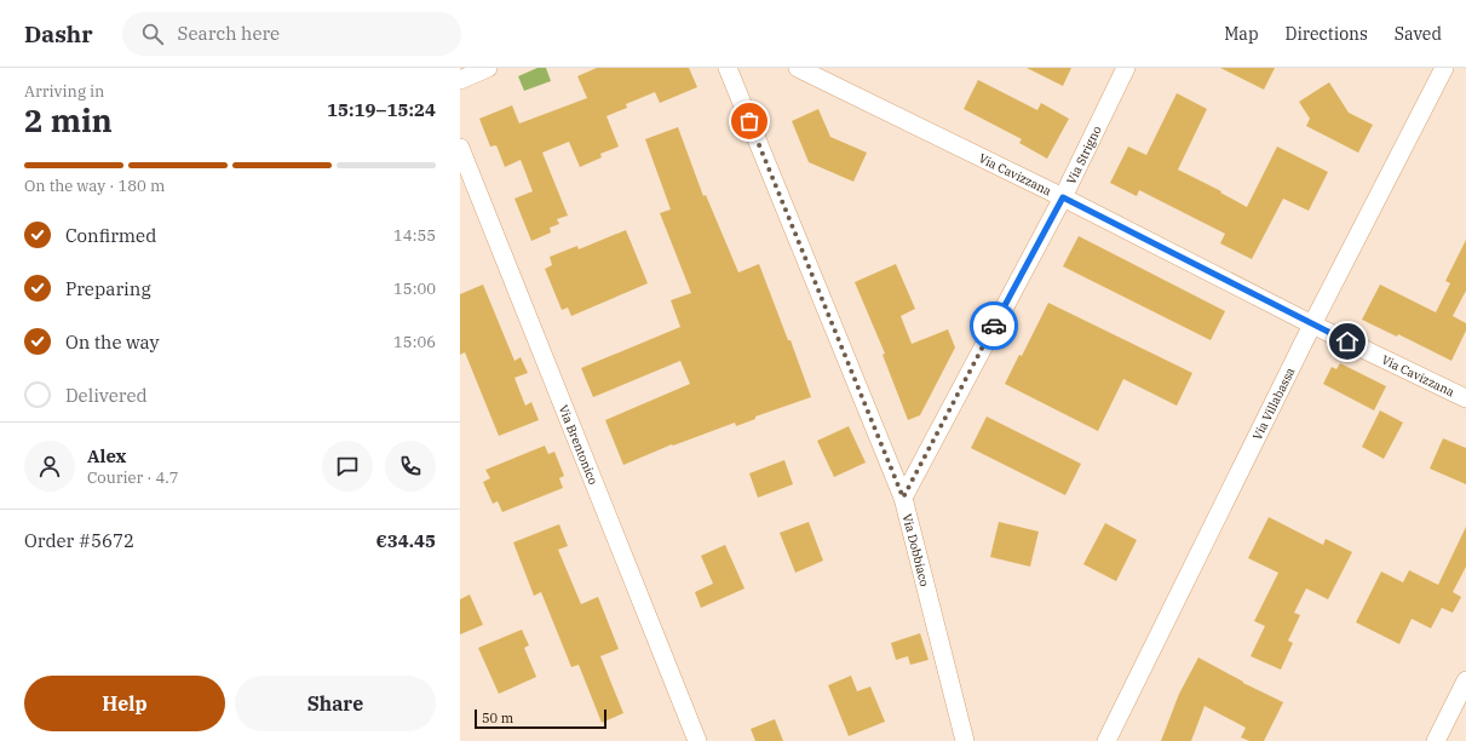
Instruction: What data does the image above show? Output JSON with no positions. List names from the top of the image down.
{
  "streets": {
    "street": [
      "Via Strigno",
      "Via Cavizzana",
      "Via Villabassa",
      "Via Brentonico",
      "Via Dobbiaco"
    ]
  },
  "crossings": [
    ["Via Strigno", "Via Cavizzana"],
    ["Via Strigno", "Via Dobbiaco"],
    ["Via Cavizzana", "Via Villabassa"]
  ],
  "scale_bar": "50 m",
  "page": {
    "header": "Dashr",
    "search": "Search here",
    "nav": ["Map", "Directions", "Saved"],
    "heading": ["2 min", "Arriving in", "15:19–15:24"],
    "panel": [
      "Alex",
      "Courier · 4.7",
      "Order #5672",
      "€34.45"
    ],
    "bar": "On the way · 180 m",
    "list": [
      ["Confirmed", "14:55"],
      ["Preparing", "15:00"],
      ["On the way", "15:06"],
      "Delivered"
    ],
    "buttons": ["Help", "Share"],
    "scale": "50 m"
  }
}
